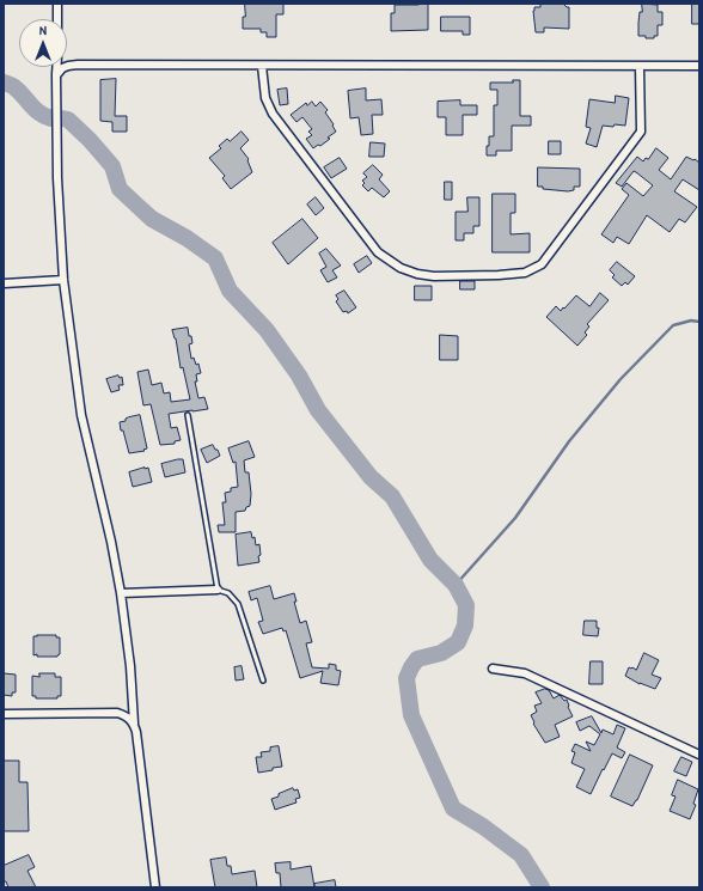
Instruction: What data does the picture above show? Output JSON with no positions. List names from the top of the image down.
{
  "north": "top"
}
